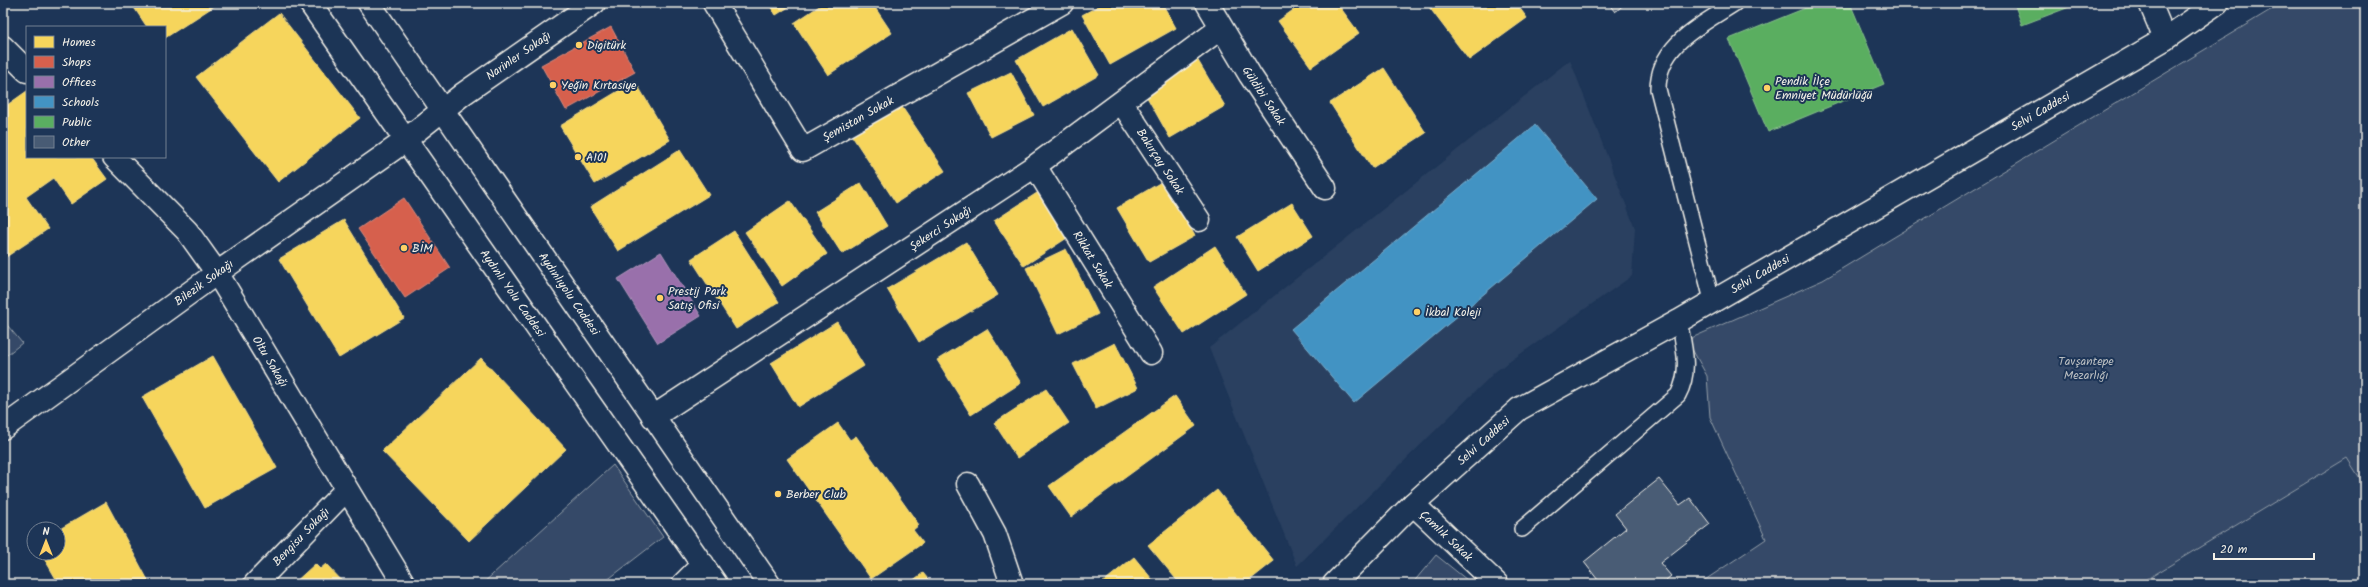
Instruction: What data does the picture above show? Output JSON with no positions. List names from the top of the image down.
{
  "streets": {
    "street": [
      "Narinler Sokağı",
      "Güldibi Sokak",
      "Selvi Caddesi",
      "Şemistan Sokak",
      "Bakırçay Sokak",
      "Şekerci Sokağı",
      "Rikkat Sokak",
      "Bilezik Sokağı",
      "Aydınlı Yolu Caddesi",
      "Aydınlıyolu Caddesi",
      "Oltu Sokağı",
      "Çamlık Sokak",
      "Bengisu Sokağı"
    ]
  },
  "crossings": [
    ["Narinler Sokağı", "Bilezik Sokağı"],
    ["Narinler Sokağı", "Aydınlı Yolu Caddesi"],
    ["Narinler Sokağı", "Aydınlıyolu Caddesi"],
    ["Güldibi Sokak", "Şekerci Sokağı"],
    ["Selvi Caddesi", "Çamlık Sokak"],
    ["Bakırçay Sokak", "Şekerci Sokağı"],
    ["Şekerci Sokağı", "Rikkat Sokak"],
    ["Şekerci Sokağı", "Aydınlıyolu Caddesi"],
    ["Bilezik Sokağı", "Aydınlı Yolu Caddesi"],
    ["Bilezik Sokağı", "Oltu Sokağı"],
    ["Oltu Sokağı", "Bengisu Sokağı"]
  ],
  "parks": ["Tavşantepe Mezarlığı"],
  "places": [
    "Digitürk",
    "Yeğin Kırtasiye",
    "Pendik İlçe Emniyet Müdürlüğü",
    "A101",
    "BİM",
    "Prestij Park Satış Ofisi",
    "İkbal Koleji",
    "Berber Club"
  ],
  "legend": [
    "Homes",
    "Shops",
    "Offices",
    "Schools",
    "Public",
    "Other"
  ],
  "scale_bar": "20 m",
  "north": "top"
}
